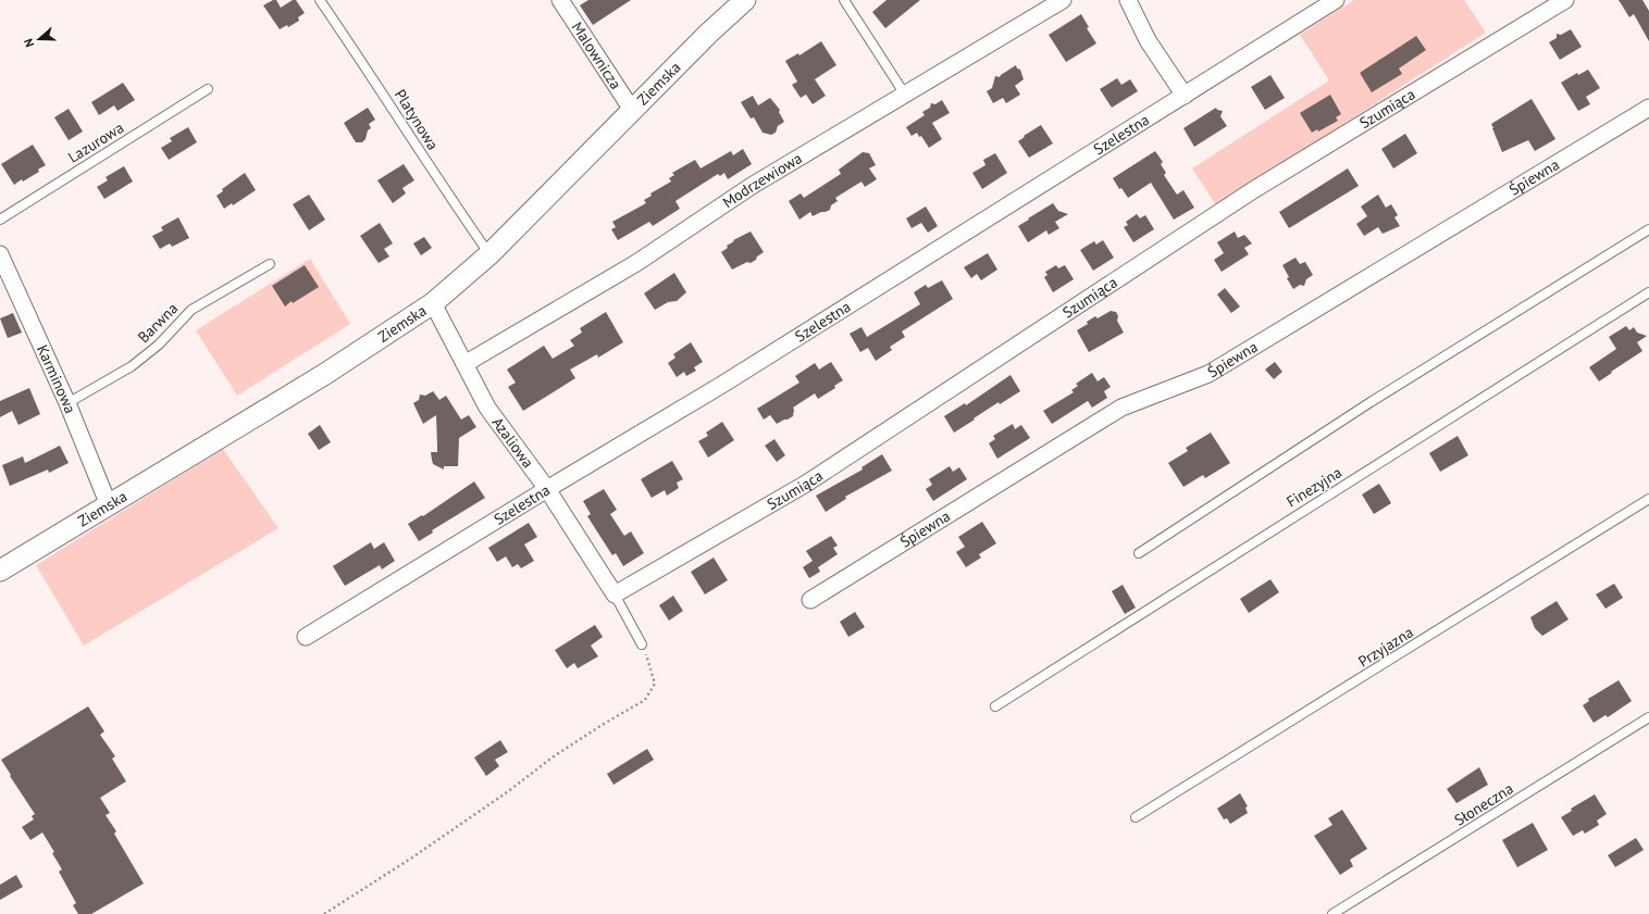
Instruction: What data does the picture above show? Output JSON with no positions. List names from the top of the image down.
{
  "streets": {
    "street": [
      "Malownicza",
      "Ziemska",
      "Szumiąca",
      "Szelestna",
      "Śpiewna",
      "Modrzewiowa",
      "Karminowa",
      "Azaliowa"
    ],
    "lane": [
      "Platynowa",
      "Lazurowa",
      "Barwna",
      "Finezyjna",
      "Przyjazna",
      "Słoneczna"
    ]
  },
  "crossings": [
    ["Malownicza", "Ziemska"],
    ["Ziemska", "Platynowa"],
    ["Ziemska", "Karminowa"],
    ["Ziemska", "Azaliowa"],
    ["Szumiąca", "Azaliowa"],
    ["Szelestna", "Azaliowa"],
    ["Modrzewiowa", "Azaliowa"],
    ["Barwna", "Karminowa"]
  ],
  "north": "left"
}
